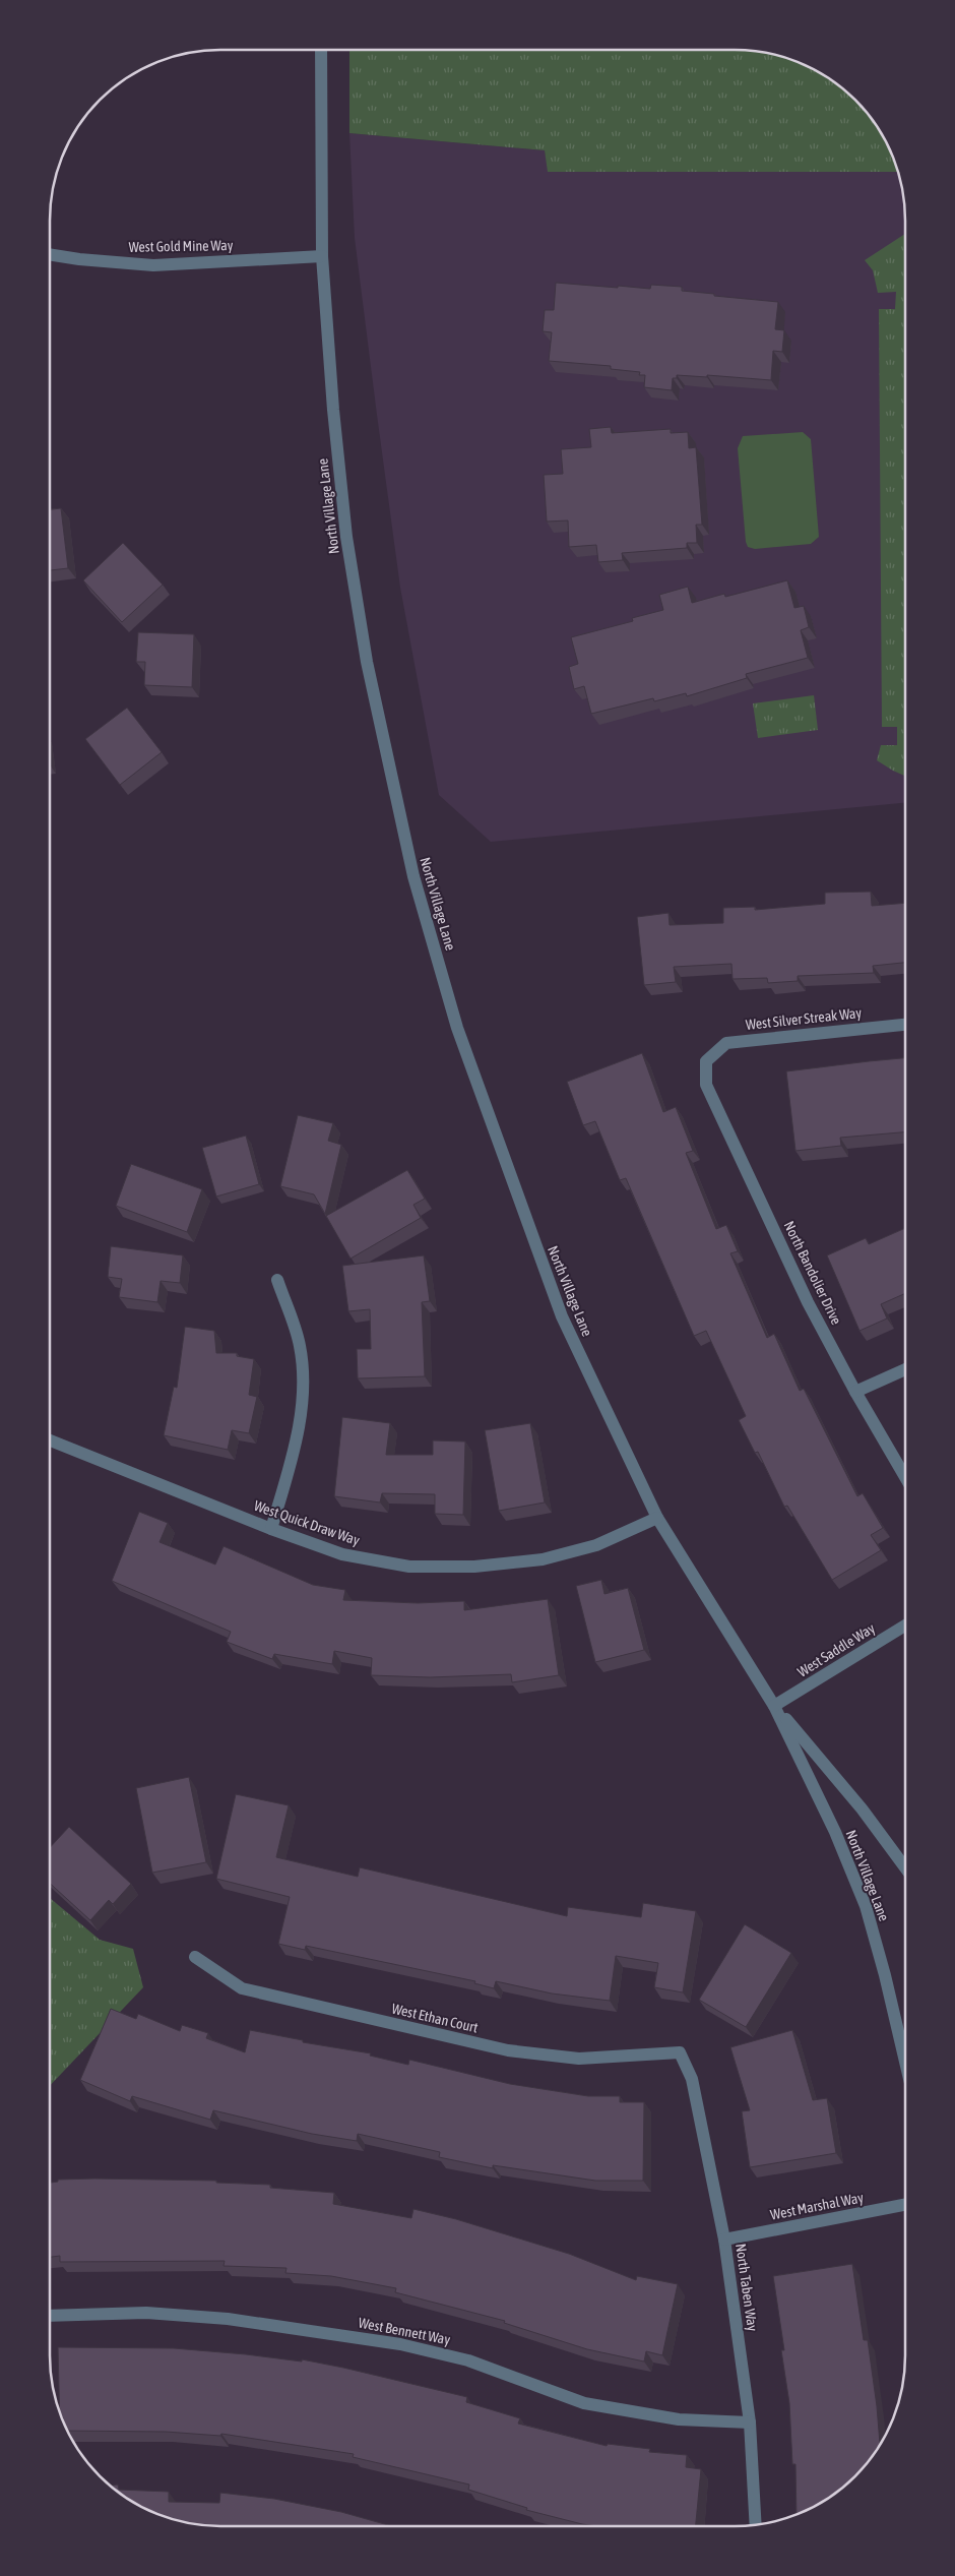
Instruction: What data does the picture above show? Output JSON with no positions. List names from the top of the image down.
{
  "streets": {
    "street": [
      "West Gold Mine Way",
      "North Village Lane",
      "West Silver Streak Way",
      "North Bandolier Drive",
      "West Quick Draw Way",
      "West Saddle Way",
      "West Ethan Court",
      "West Marshal Way",
      "North Taben Way",
      "West Bennett Way"
    ]
  },
  "crossings": [
    ["West Gold Mine Way", "North Village Lane"],
    ["North Village Lane", "West Quick Draw Way"],
    ["North Village Lane", "West Saddle Way"],
    ["West Silver Streak Way", "North Bandolier Drive"],
    ["West Ethan Court", "North Taben Way"],
    ["West Marshal Way", "North Taben Way"],
    ["North Taben Way", "West Bennett Way"]
  ]
}
